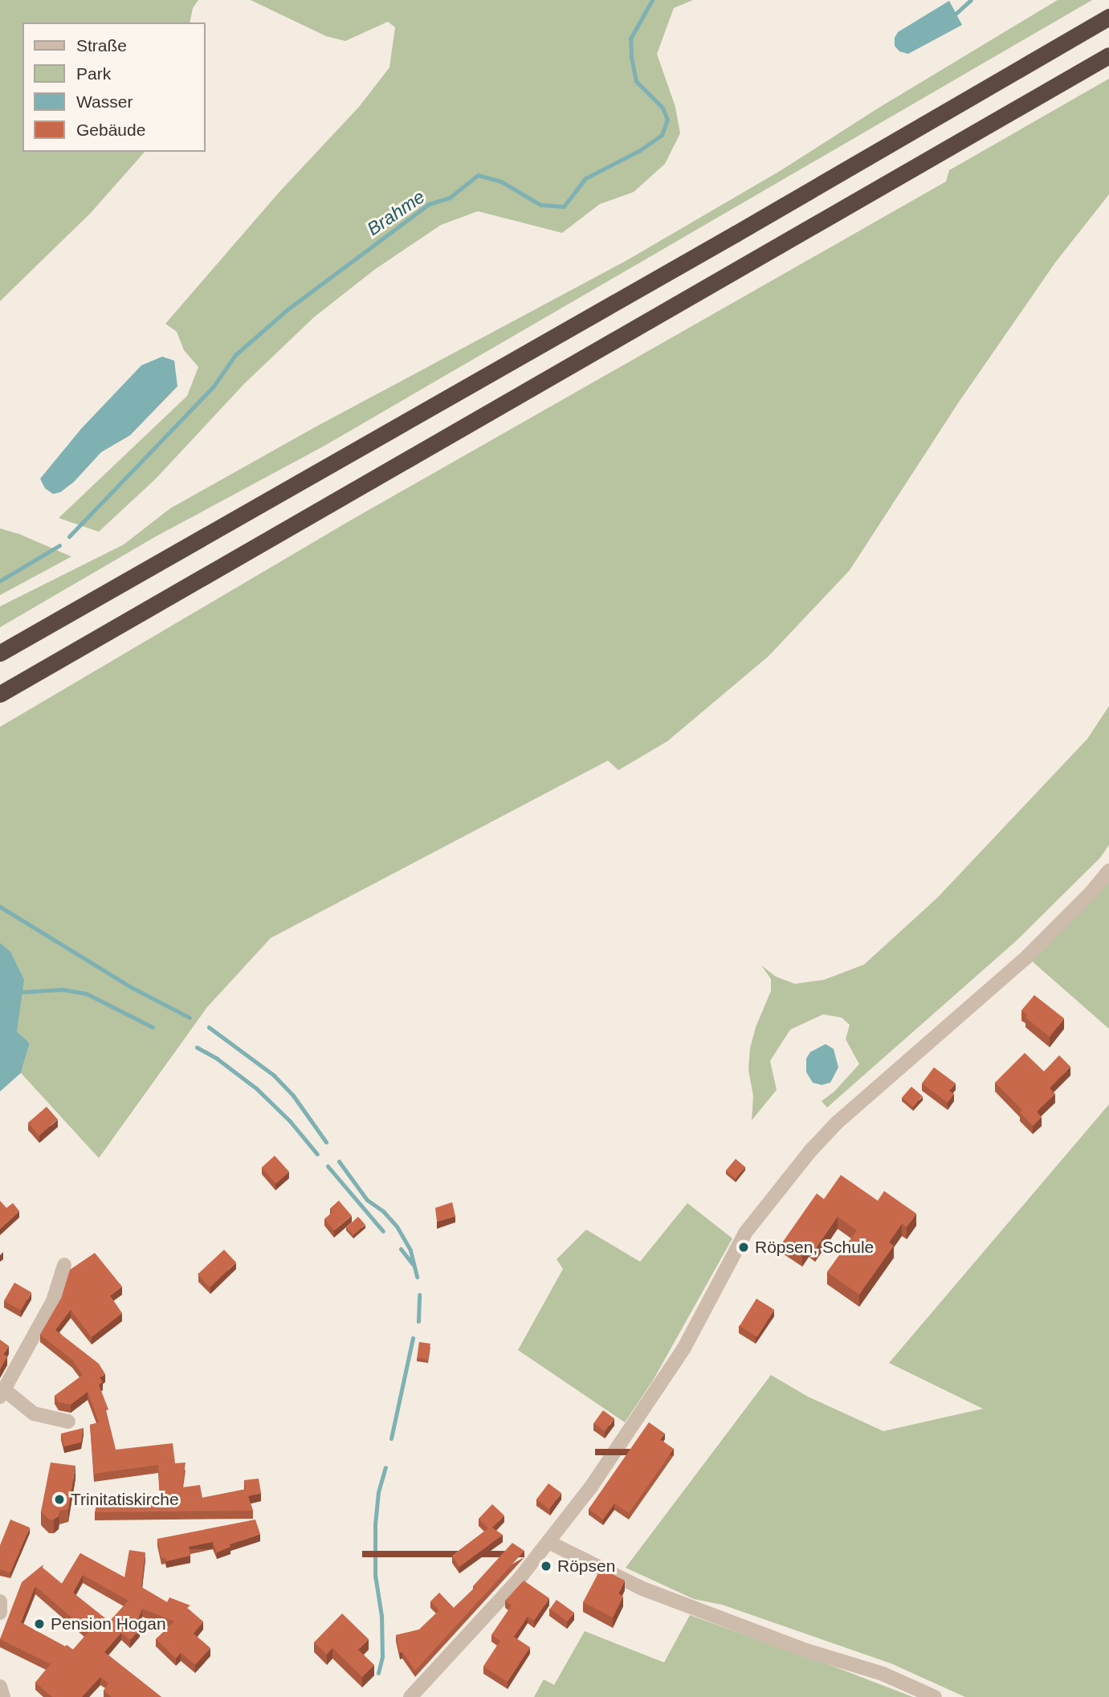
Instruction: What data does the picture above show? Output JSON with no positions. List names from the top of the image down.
{
  "water": ["Brahme"],
  "places": [
    "Röpsen, Schule",
    "Trinitatiskirche",
    "Röpsen",
    "Pension Hogan"
  ],
  "legend": [
    "Straße",
    "Park",
    "Wasser",
    "Gebäude"
  ]
}
